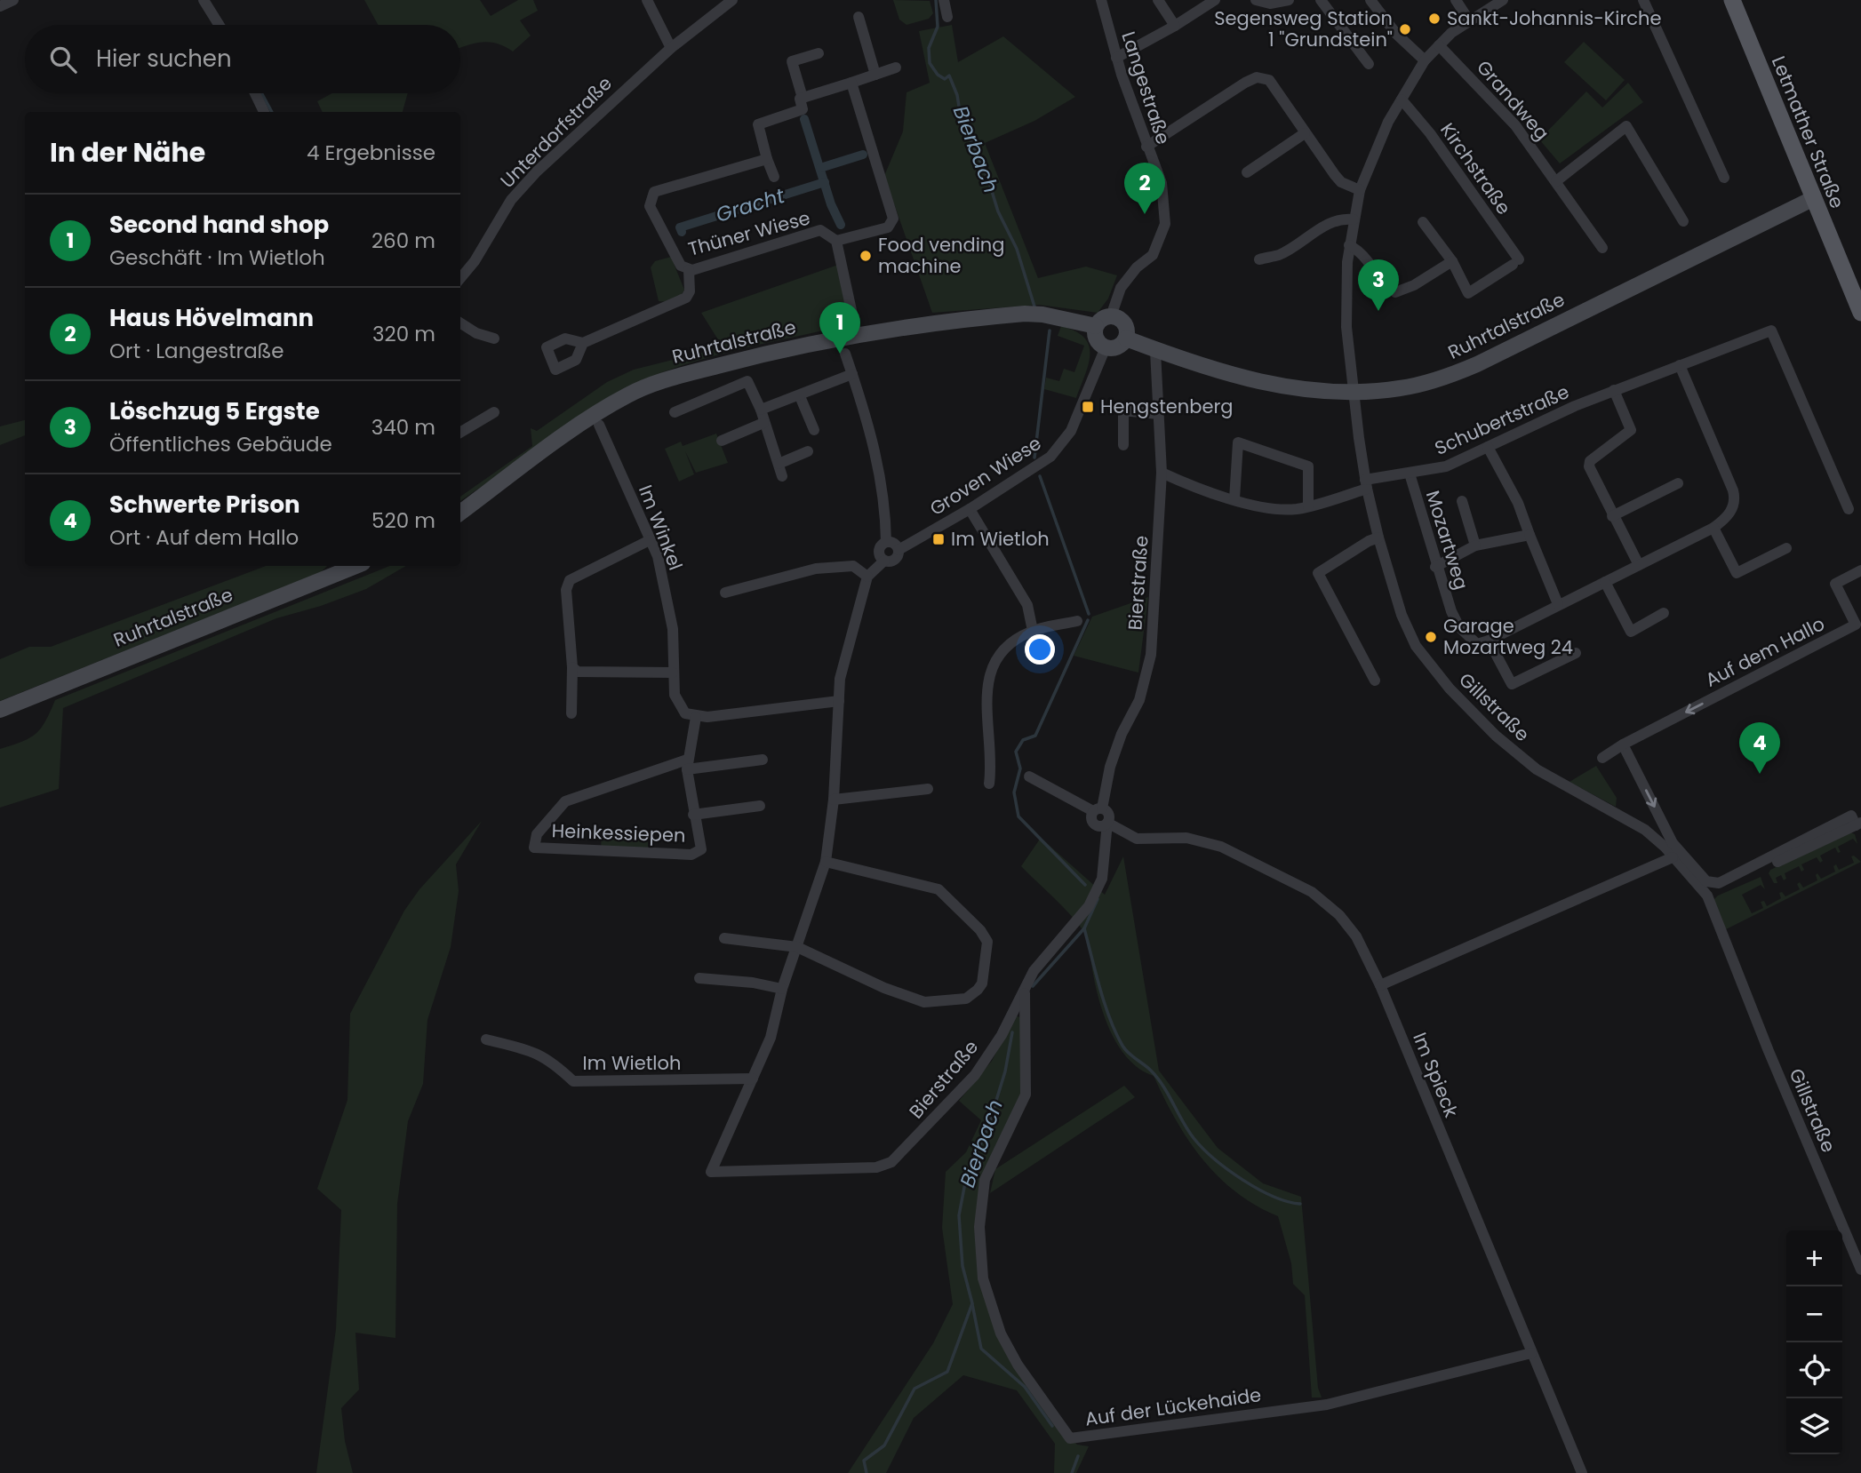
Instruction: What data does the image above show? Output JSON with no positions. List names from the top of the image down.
{
  "streets": {
    "main road": ["Letmather Straße", "Ruhrtalstraße"],
    "street": [
      "Langestraße",
      "Grandweg",
      "Unterdorfstraße",
      "Kirchstraße",
      "Thüner Wiese",
      "Schubertstraße",
      "Groven Wiese",
      "Im Winkel",
      "Mozartweg",
      "Bierstraße",
      "Auf dem Hallo",
      "Gillstraße",
      "Heinkessiepen",
      "Im Wietloh",
      "Im Spieck",
      "Auf der Lückehaide"
    ]
  },
  "crossings": [
    ["Langestraße", "Ruhrtalstraße"],
    ["Langestraße", "Groven Wiese"],
    ["Letmather Straße", "Ruhrtalstraße"],
    ["Thüner Wiese", "Ruhrtalstraße"],
    ["Ruhrtalstraße", "Groven Wiese"],
    ["Ruhrtalstraße", "Bierstraße"],
    ["Ruhrtalstraße", "Gillstraße"],
    ["Schubertstraße", "Mozartweg"],
    ["Schubertstraße", "Bierstraße"],
    ["Schubertstraße", "Gillstraße"],
    ["Bierstraße", "Im Wietloh"],
    ["Bierstraße", "Im Spieck"],
    ["Bierstraße", "Auf der Lückehaide"],
    ["Im Spieck", "Auf der Lückehaide"]
  ],
  "one_way": ["Auf dem Hallo"],
  "water": ["Bierbach", "Gracht"],
  "places": {
    "other": [
      "Sankt-Johannis-Kirche",
      "Segensweg Station 1 \"Grundstein\"",
      "Food vending machine",
      "Garage Mozartweg 24"
    ],
    "transit": ["Hengstenberg", "Im Wietloh"]
  },
  "page": {
    "search": "Hier suchen",
    "heading": ["In der Nähe", "4 Ergebnisse"],
    "pins": [
      "2",
      "3",
      "1",
      "4"
    ],
    "list": [
      {
        "mark": "1",
        "name": "Second hand shop",
        "note": "Geschäft · Im Wietloh",
        "value": "260 m"
      },
      {
        "mark": "2",
        "name": "Haus Hövelmann",
        "note": "Ort · Langestraße",
        "value": "320 m"
      },
      {
        "mark": "3",
        "name": "Löschzug 5 Ergste",
        "note": "Öffentliches Gebäude",
        "value": "340 m"
      },
      {
        "mark": "4",
        "name": "Schwerte Prison",
        "note": "Ort · Auf dem Hallo",
        "value": "520 m"
      }
    ],
    "map_buttons": ["+", "−"]
  }
}
